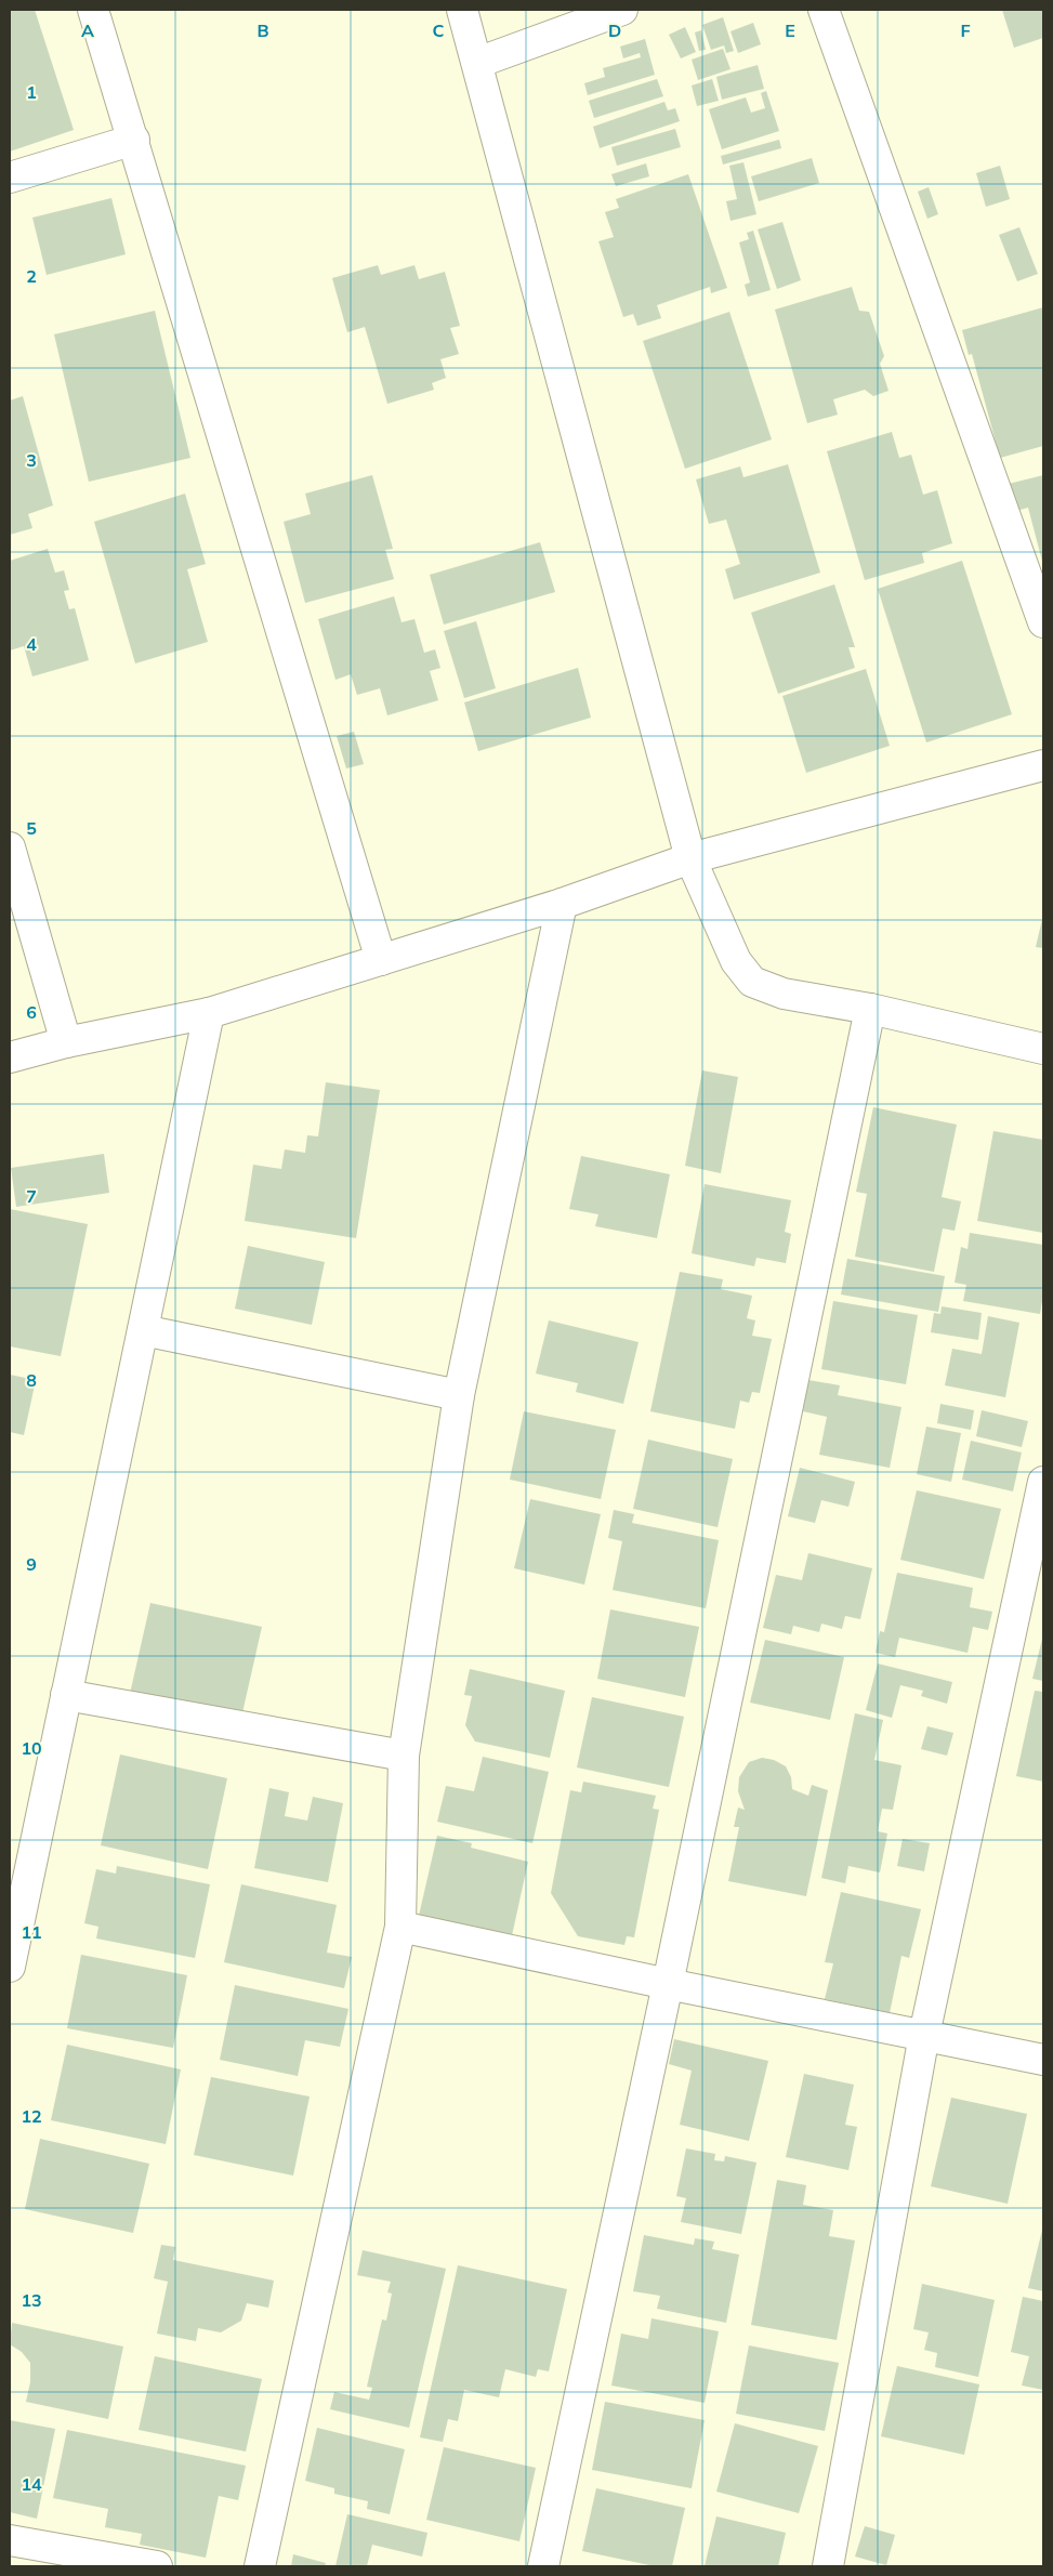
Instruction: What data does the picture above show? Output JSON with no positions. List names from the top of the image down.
{
  "grid": {
    "columns": [
      "A",
      "B",
      "C",
      "D",
      "E",
      "F"
    ],
    "rows": [
      "1",
      "2",
      "3",
      "4",
      "5",
      "6",
      "7",
      "8",
      "9",
      "10",
      "11",
      "12",
      "13",
      "14"
    ]
  }
}
